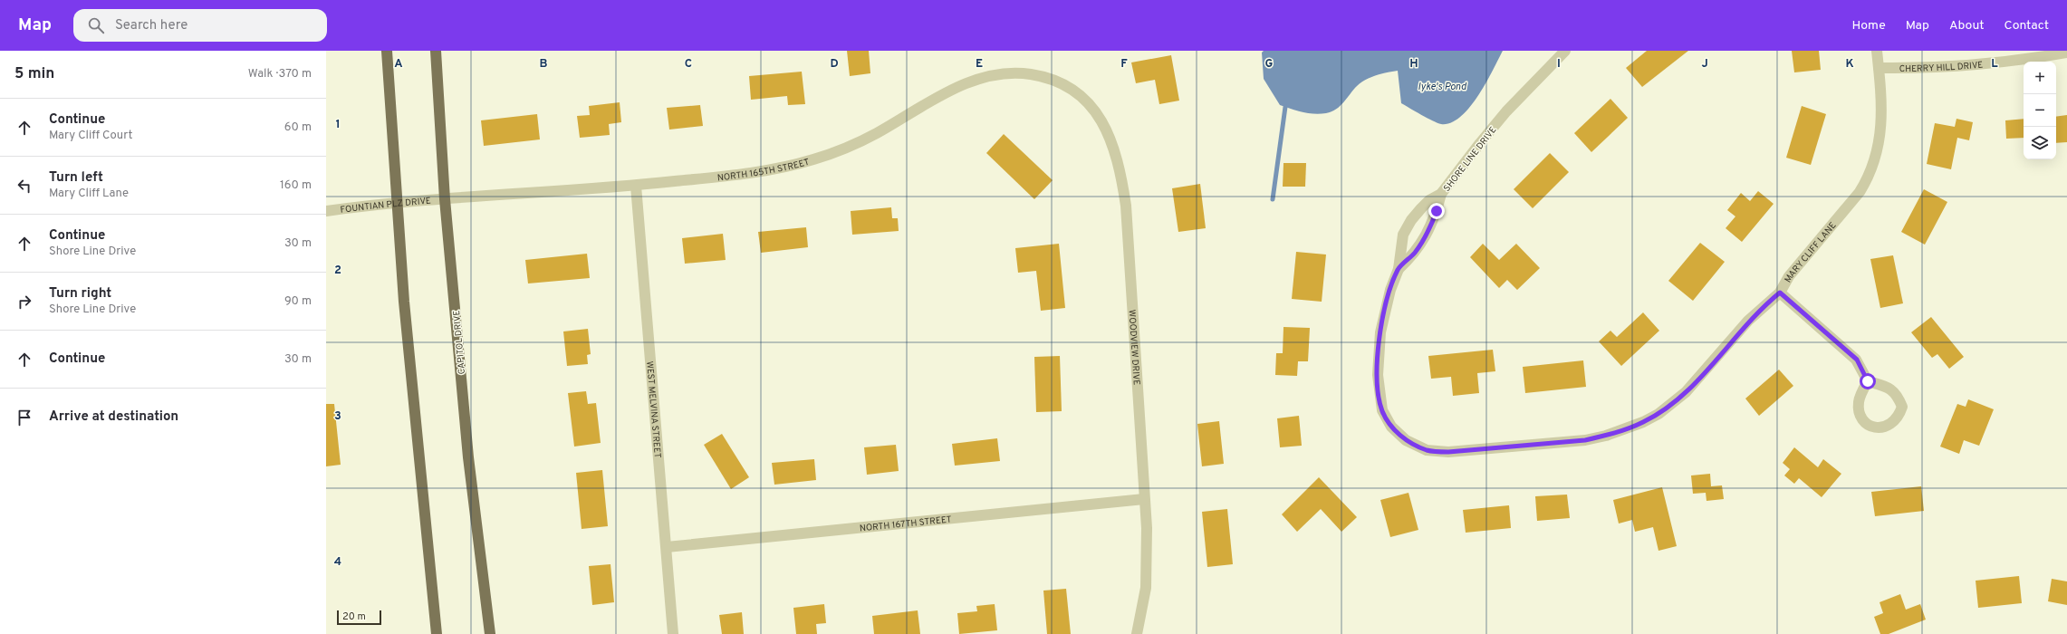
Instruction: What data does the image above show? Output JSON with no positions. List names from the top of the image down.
{
  "streets": {
    "main road": ["CAPITOL DRIVE"],
    "street": [
      "CHERRY HILL DRIVE",
      "SHORE LINE DRIVE",
      "NORTH 165TH STREET",
      "FOUNTIAN PLZ DRIVE",
      "MARY CLIFF LANE",
      "WOODVIEW DRIVE",
      "WEST MELVINA STREET",
      "NORTH 167TH STREET"
    ]
  },
  "crossings": [
    ["CHERRY HILL DRIVE", "MARY CLIFF LANE"],
    ["SHORE LINE DRIVE", "MARY CLIFF LANE"],
    ["NORTH 165TH STREET", "FOUNTIAN PLZ DRIVE"],
    ["NORTH 165TH STREET", "CAPITOL DRIVE"],
    ["NORTH 165TH STREET", "WOODVIEW DRIVE"],
    ["NORTH 165TH STREET", "WEST MELVINA STREET"],
    ["FOUNTIAN PLZ DRIVE", "CAPITOL DRIVE"],
    ["WOODVIEW DRIVE", "NORTH 167TH STREET"],
    ["WEST MELVINA STREET", "NORTH 167TH STREET"]
  ],
  "water": ["Iyke's Pond"],
  "scale_bar": "20 m",
  "page": {
    "header": "Map",
    "search": "Search here",
    "nav": [
      "Home",
      "Map",
      "About",
      "Contact"
    ],
    "heading": ["5 min", "Walk · 370 m"],
    "map_buttons": ["+", "−"],
    "list": [
      ["Continue", "Mary Cliff Court", "60 m"],
      ["Turn left", "Mary Cliff Lane", "160 m"],
      ["Continue", "Shore Line Drive", "30 m"],
      ["Turn right", "Shore Line Drive", "90 m"],
      ["Continue", "30 m"],
      "Arrive at destination"
    ],
    "scale": "20 m"
  },
  "grid": {
    "columns": [
      "A",
      "B",
      "C",
      "D",
      "E",
      "F",
      "G",
      "H",
      "I",
      "J",
      "K",
      "L"
    ],
    "rows": [
      "1",
      "2",
      "3",
      "4"
    ]
  }
}
